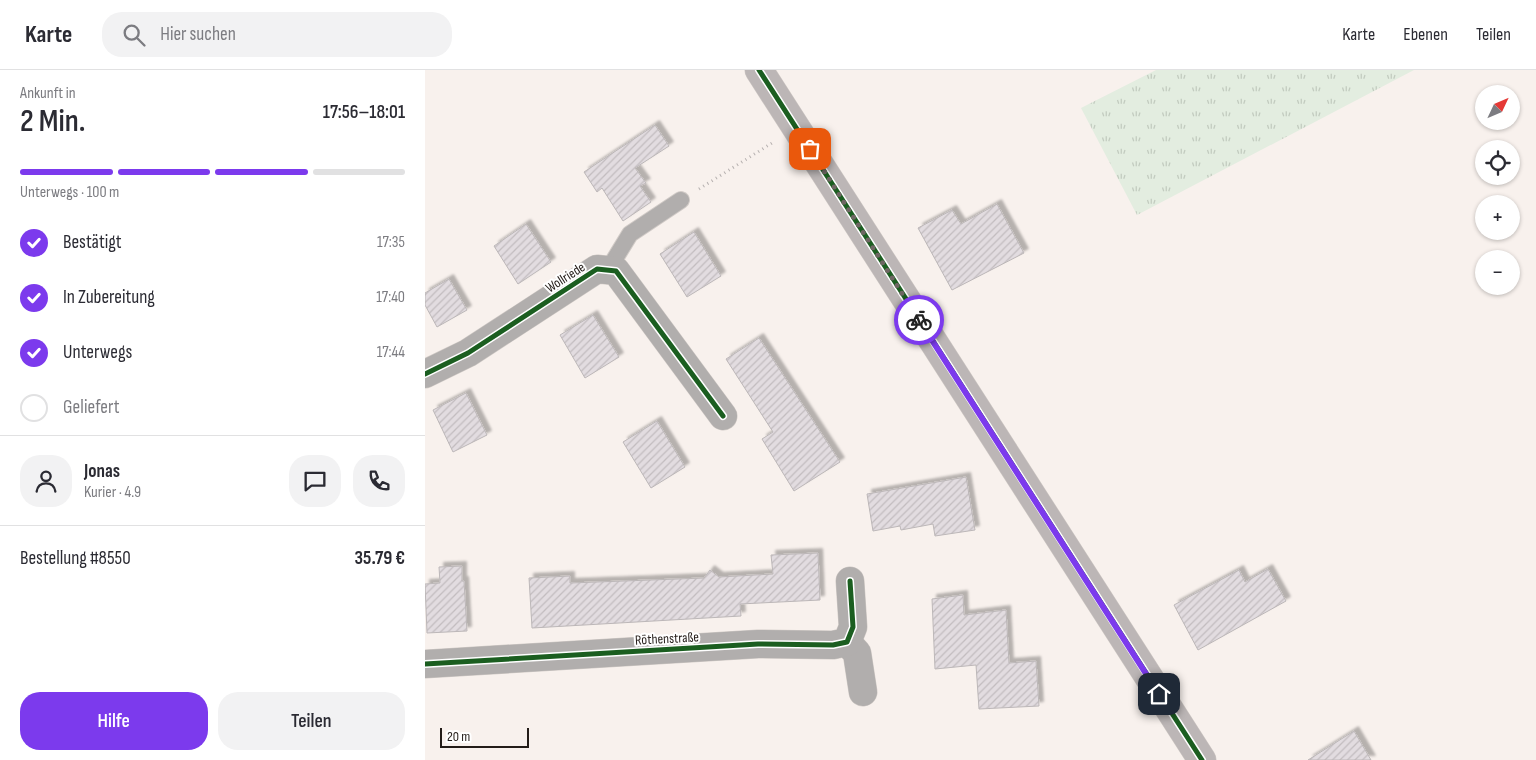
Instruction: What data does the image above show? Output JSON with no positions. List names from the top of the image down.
{
  "streets": {
    "street": ["Wollriede", "Röthenstraße"]
  },
  "scale_bar": "20 m",
  "north": "top right",
  "page": {
    "header": "Karte",
    "search": "Hier suchen",
    "nav": ["Karte", "Ebenen", "Teilen"],
    "heading": ["2 Min.", "Ankunft in", "17:56–18:01"],
    "panel": [
      "Jonas",
      "Kurier · 4.9",
      "Bestellung #8550",
      "35.79 €"
    ],
    "map_buttons": ["+", "−"],
    "bar": "Unterwegs · 100 m",
    "list": [
      ["Bestätigt", "17:35"],
      ["In Zubereitung", "17:40"],
      ["Unterwegs", "17:44"],
      "Geliefert"
    ],
    "buttons": ["Hilfe", "Teilen"],
    "scale": "20 m"
  }
}
